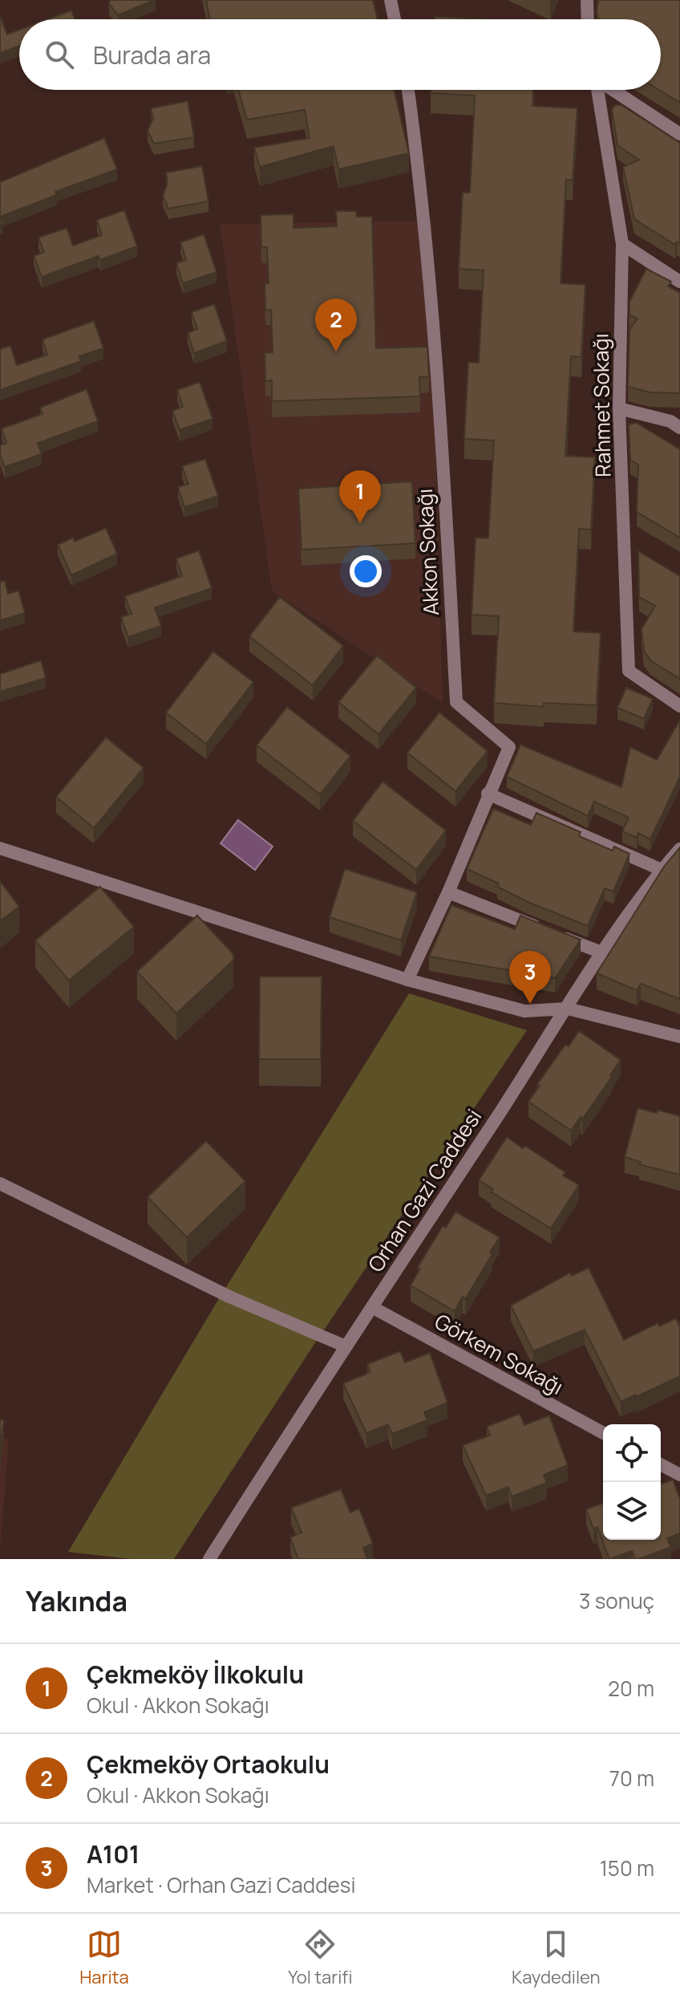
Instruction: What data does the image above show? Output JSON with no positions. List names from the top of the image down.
{
  "streets": {
    "street": [
      "Rahmet Sokağı",
      "Akkon Sokağı",
      "Orhan Gazi Caddesi",
      "Görkem Sokağı"
    ]
  },
  "crossings": [
    ["Orhan Gazi Caddesi", "Görkem Sokağı"]
  ],
  "page": {
    "search": "Burada ara",
    "pins": ["2", "1", "3"],
    "heading": ["Yakında", "3 sonuç"],
    "list": [
      {
        "mark": "1",
        "name": "Çekmeköy İlkokulu",
        "note": "Okul · Akkon Sokağı",
        "value": "20 m"
      },
      {
        "mark": "2",
        "name": "Çekmeköy Ortaokulu",
        "note": "Okul · Akkon Sokağı",
        "value": "70 m"
      },
      {
        "mark": "3",
        "name": "A101",
        "note": "Market · Orhan Gazi Caddesi",
        "value": "150 m"
      }
    ],
    "nav": ["Harita", "Yol tarifi", "Kaydedilen"]
  }
}
